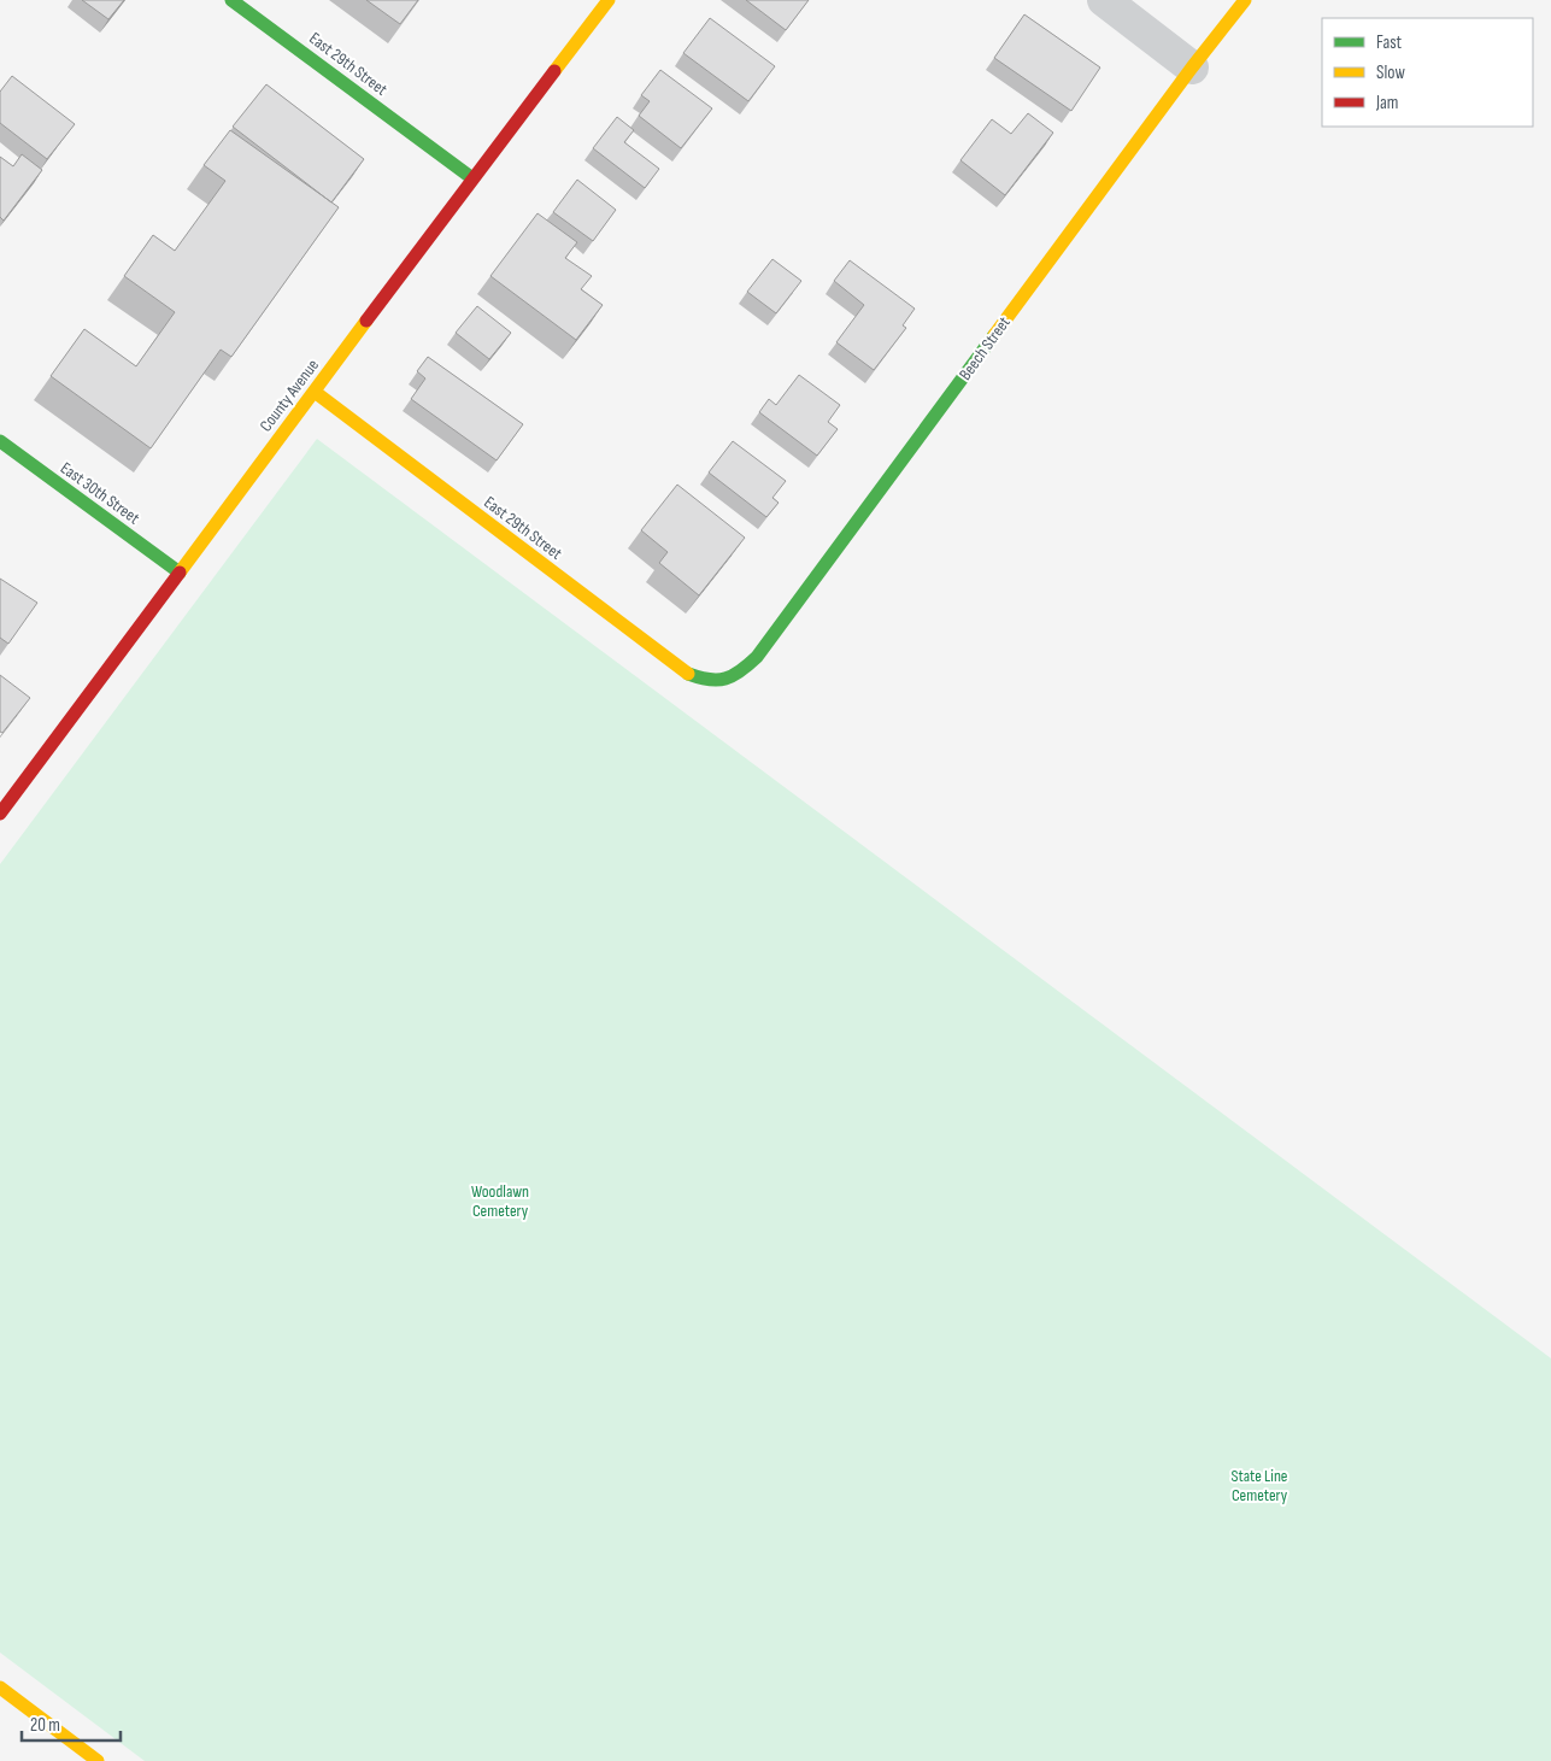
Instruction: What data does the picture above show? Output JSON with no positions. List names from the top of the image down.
{
  "streets": {
    "street": [
      "East 29th Street",
      "Beech Street",
      "County Avenue",
      "East 30th Street"
    ]
  },
  "crossings": [
    ["East 29th Street", "Beech Street"],
    ["East 29th Street", "County Avenue"],
    ["County Avenue", "East 30th Street"]
  ],
  "parks": ["Woodlawn Cemetery", "State Line Cemetery"],
  "legend": ["Fast", "Slow", "Jam"],
  "scale_bar": "20 m"
}
